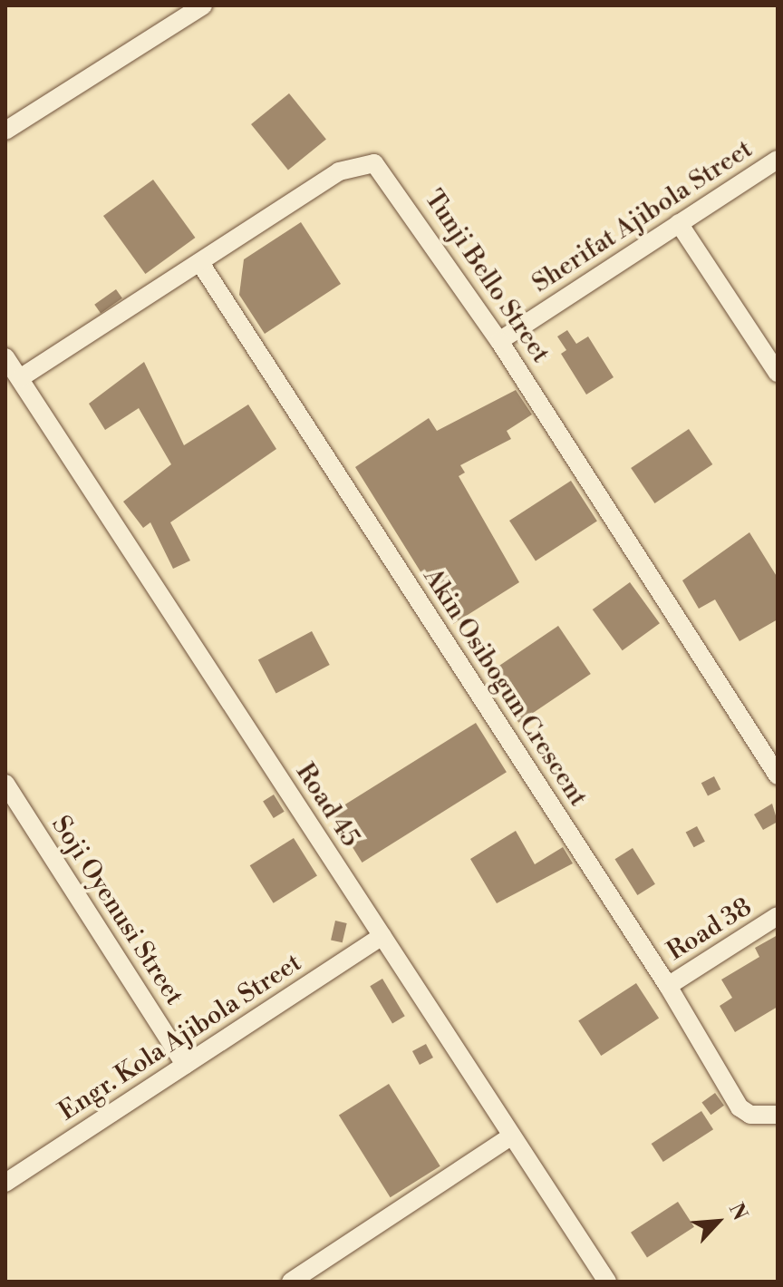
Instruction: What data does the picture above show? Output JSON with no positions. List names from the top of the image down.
{
  "streets": {
    "street": [
      "Sherifat Ajibola Street",
      "Tunji Bello Street",
      "Akin Osibogun Crescent",
      "Road 45",
      "Soji Oyenusi Street",
      "Road 38",
      "Engr. Kola Ajibola Street"
    ]
  },
  "crossings": [
    ["Sherifat Ajibola Street", "Tunji Bello Street"],
    ["Tunji Bello Street", "Akin Osibogun Crescent"],
    ["Tunji Bello Street", "Road 45"],
    ["Akin Osibogun Crescent", "Road 38"],
    ["Road 45", "Engr. Kola Ajibola Street"],
    ["Soji Oyenusi Street", "Engr. Kola Ajibola Street"]
  ],
  "north": "top right"
}
